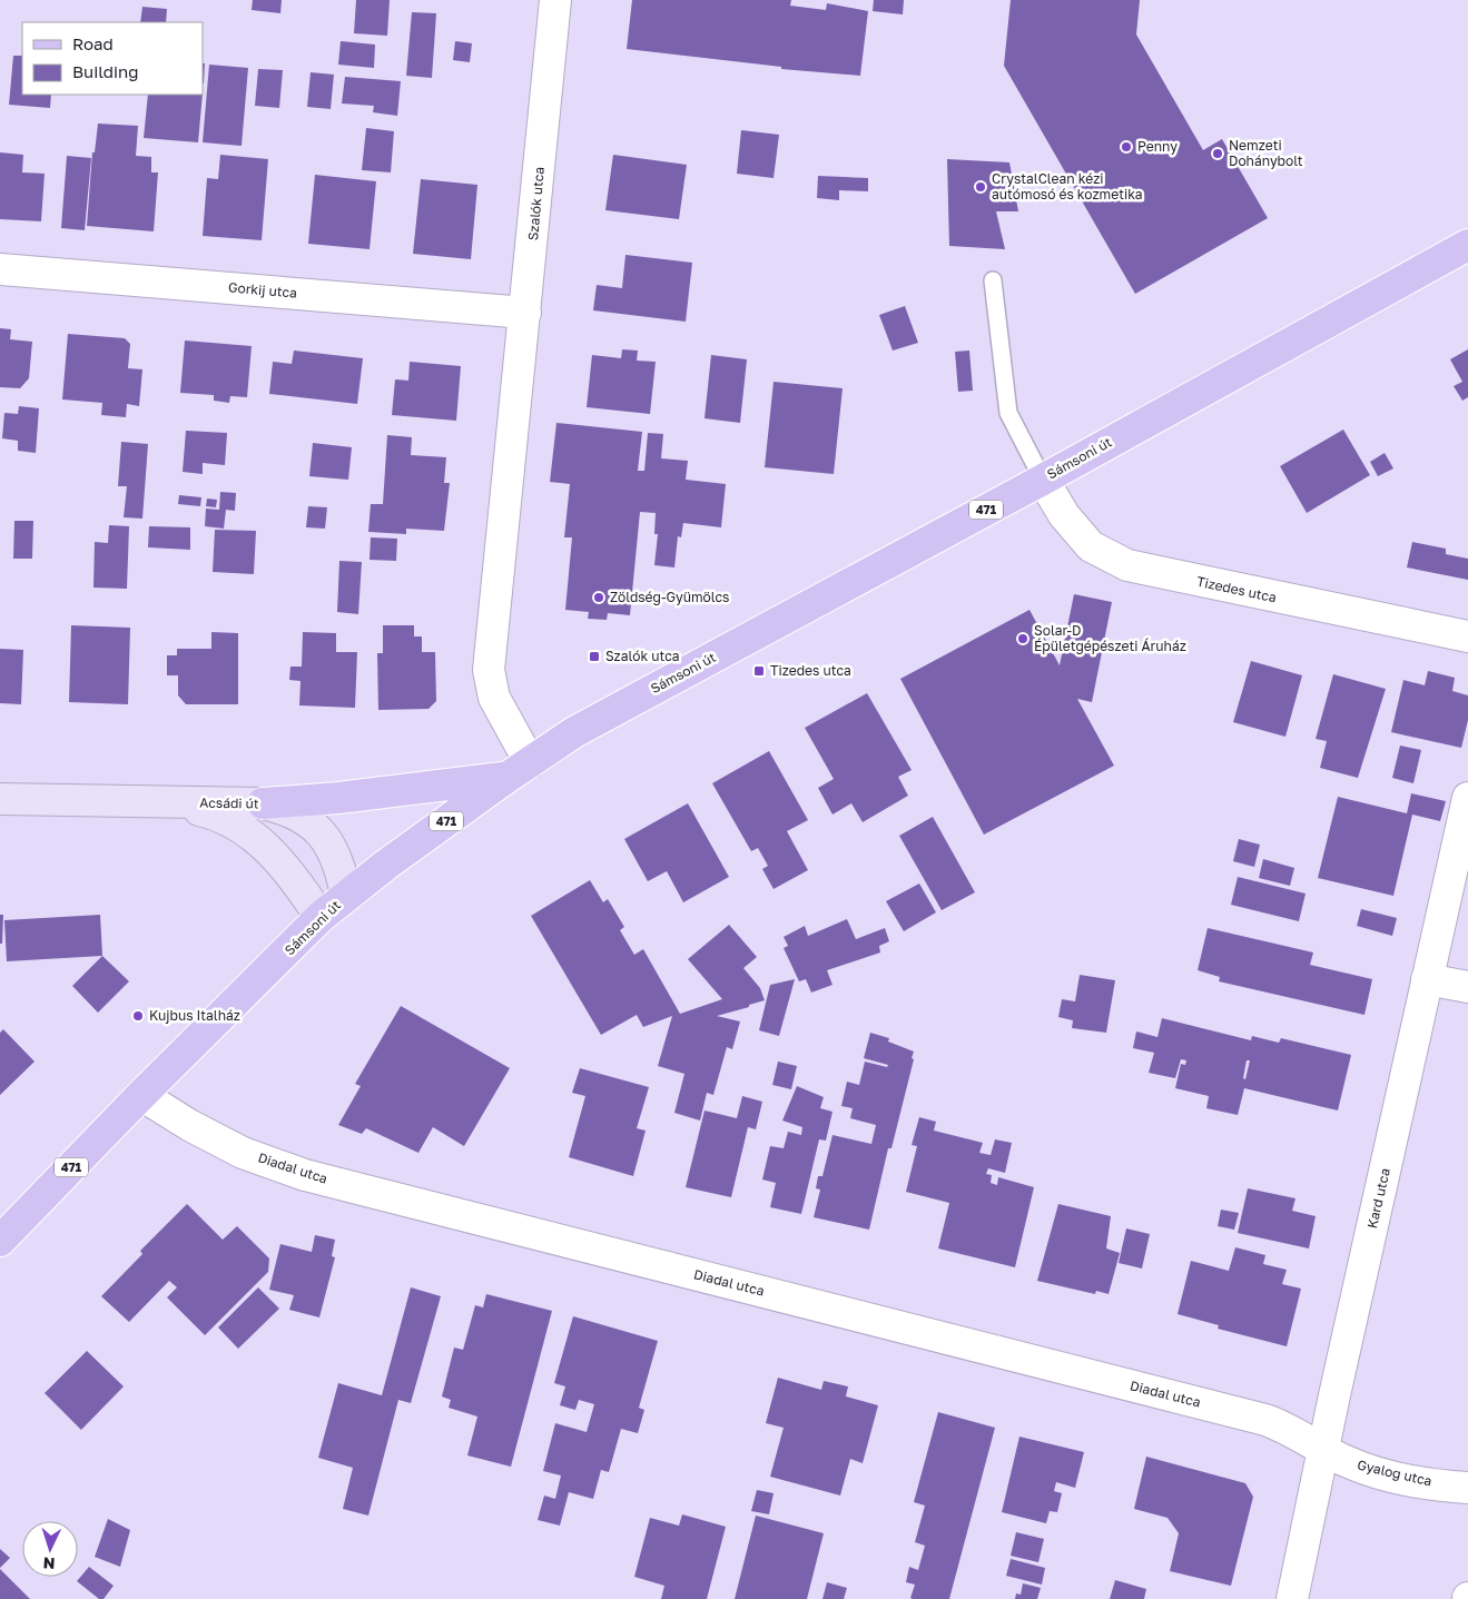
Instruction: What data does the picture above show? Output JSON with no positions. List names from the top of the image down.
{
  "streets": {
    "main road": ["Sámsoni út", "471", "Acsádi út"],
    "street": [
      "Szalók utca",
      "Gorkij utca",
      "Tizedes utca",
      "Diadal utca",
      "Kard utca",
      "Gyalog utca"
    ]
  },
  "crossings": [
    ["Szalók utca", "Gorkij utca"],
    ["Szalók utca", "Sámsoni út"],
    ["Sámsoni út", "Tizedes utca"],
    ["Sámsoni út", "Acsádi út"],
    ["Sámsoni út", "Diadal utca"],
    ["Diadal utca", "Kard utca"],
    ["Diadal utca", "Gyalog utca"],
    ["Kard utca", "Gyalog utca"]
  ],
  "places": {
    "other": [
      "Penny",
      "Nemzeti Dohánybolt",
      "CrystalClean kézi autómosó és kozmetika",
      "Zöldség-Gyümölcs",
      "Solar-D Épületgépészeti Áruház",
      "Kujbus Italház"
    ],
    "transit": ["Szalók utca", "Tizedes utca"]
  },
  "legend": ["Road", "Building"],
  "north": "bottom"
}
